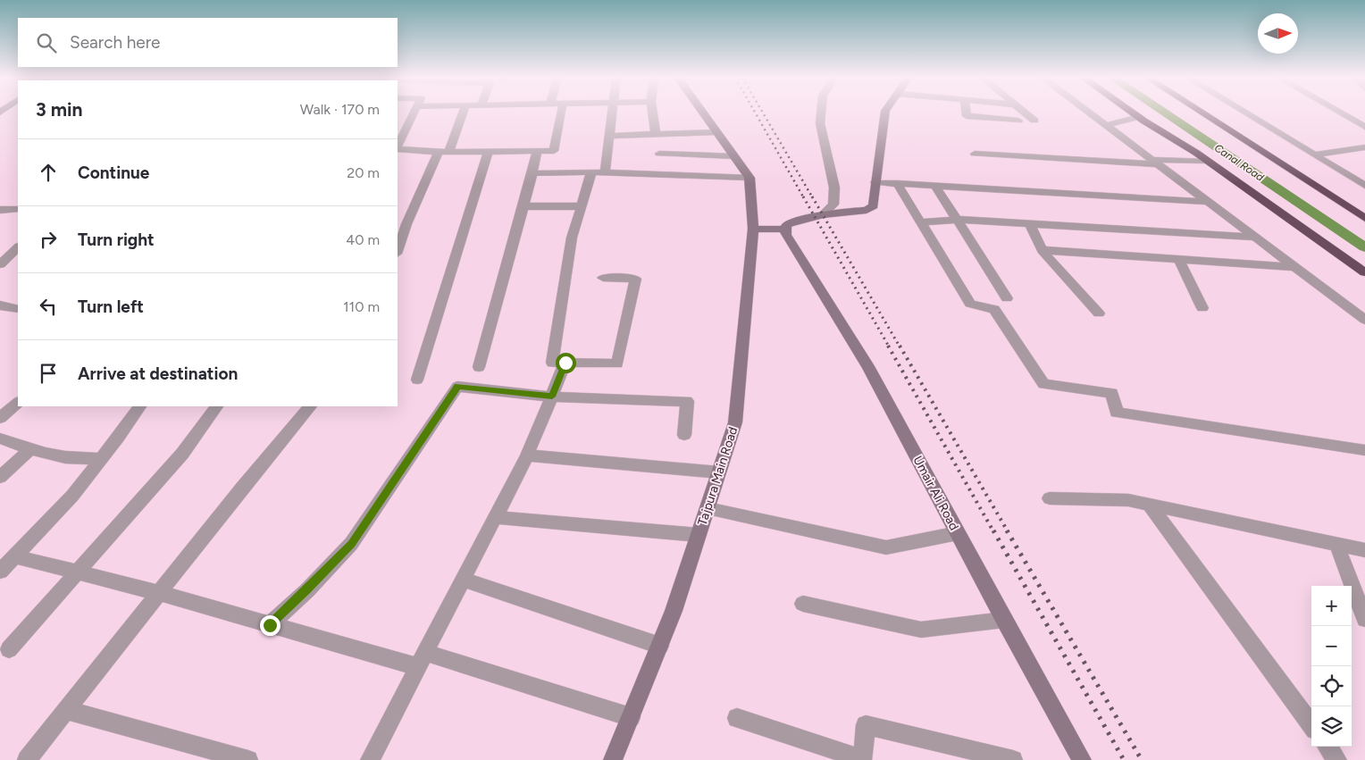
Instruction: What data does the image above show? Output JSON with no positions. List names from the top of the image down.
{
  "streets": {
    "street": ["Tajpura Main Road", "Umair Ali Road"]
  },
  "water": ["Canal Road"],
  "north": "right",
  "page": {
    "search": "Search here",
    "heading": ["3 min", "Walk · 170 m"],
    "list": [
      ["Continue", "20 m"],
      ["Turn right", "40 m"],
      ["Turn left", "110 m"],
      "Arrive at destination"
    ],
    "map_buttons": ["+", "−"]
  }
}
